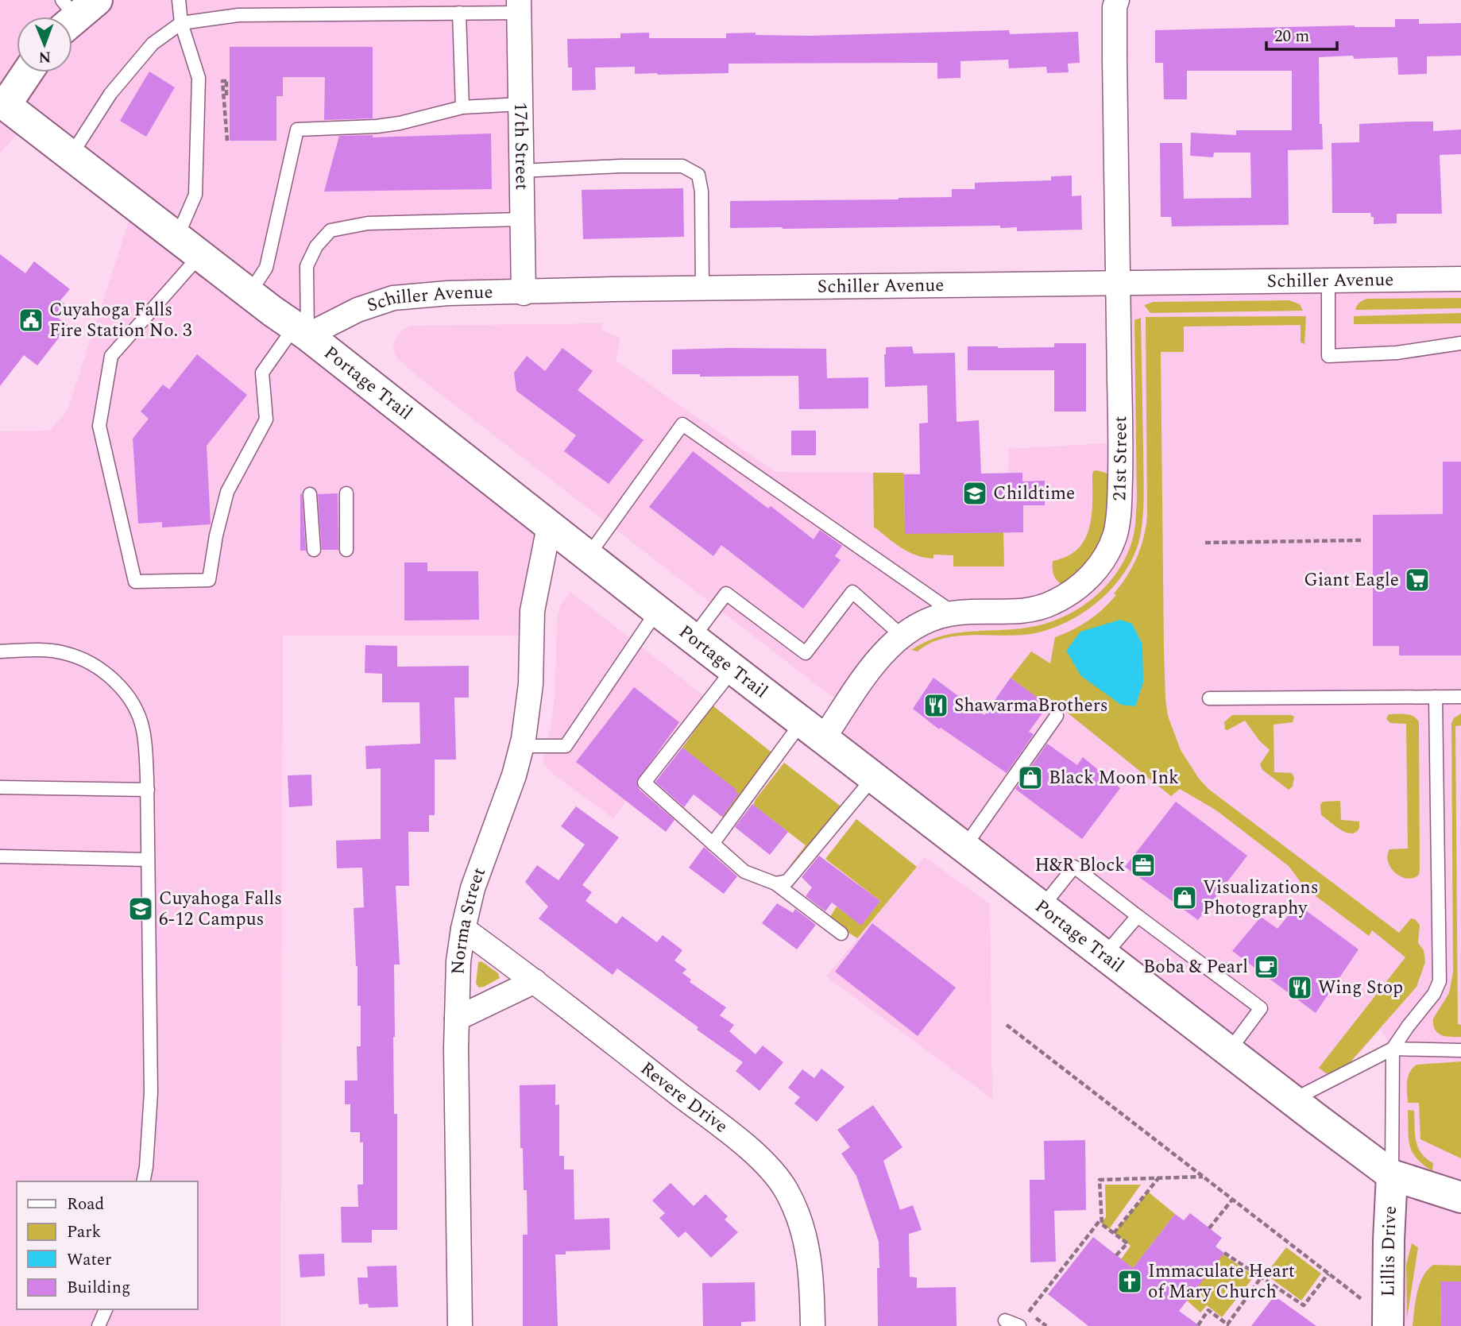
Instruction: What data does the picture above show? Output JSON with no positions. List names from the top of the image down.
{
  "streets": {
    "main road": ["Portage Trail", "Lillis Drive"],
    "street": [
      "17th Street",
      "Schiller Avenue",
      "21st Street",
      "Norma Street",
      "Revere Drive"
    ]
  },
  "crossings": [
    ["17th Street", "Schiller Avenue"],
    ["Schiller Avenue", "Portage Trail"],
    ["Schiller Avenue", "21st Street"],
    ["Portage Trail", "21st Street"],
    ["Portage Trail", "Norma Street"],
    ["Portage Trail", "Lillis Drive"],
    ["Norma Street", "Revere Drive"]
  ],
  "places": {
    "public building": ["Cuyahoga Falls Fire Station No. 3"],
    "school or university": ["Childtime", "Cuyahoga Falls 6-12 Campus"],
    "supermarket": ["Giant Eagle"],
    "restaurant": ["ShawarmaBrothers", "Wing Stop"],
    "shop": ["Black Moon Ink", "Visualizations Photography"],
    "office": ["H&R Block"],
    "cafe": ["Boba & Pearl"],
    "church": ["Immaculate Heart of Mary Church"]
  },
  "legend": [
    "Road",
    "Park",
    "Water",
    "Building"
  ],
  "scale_bar": "20 m",
  "north": "bottom"
}
